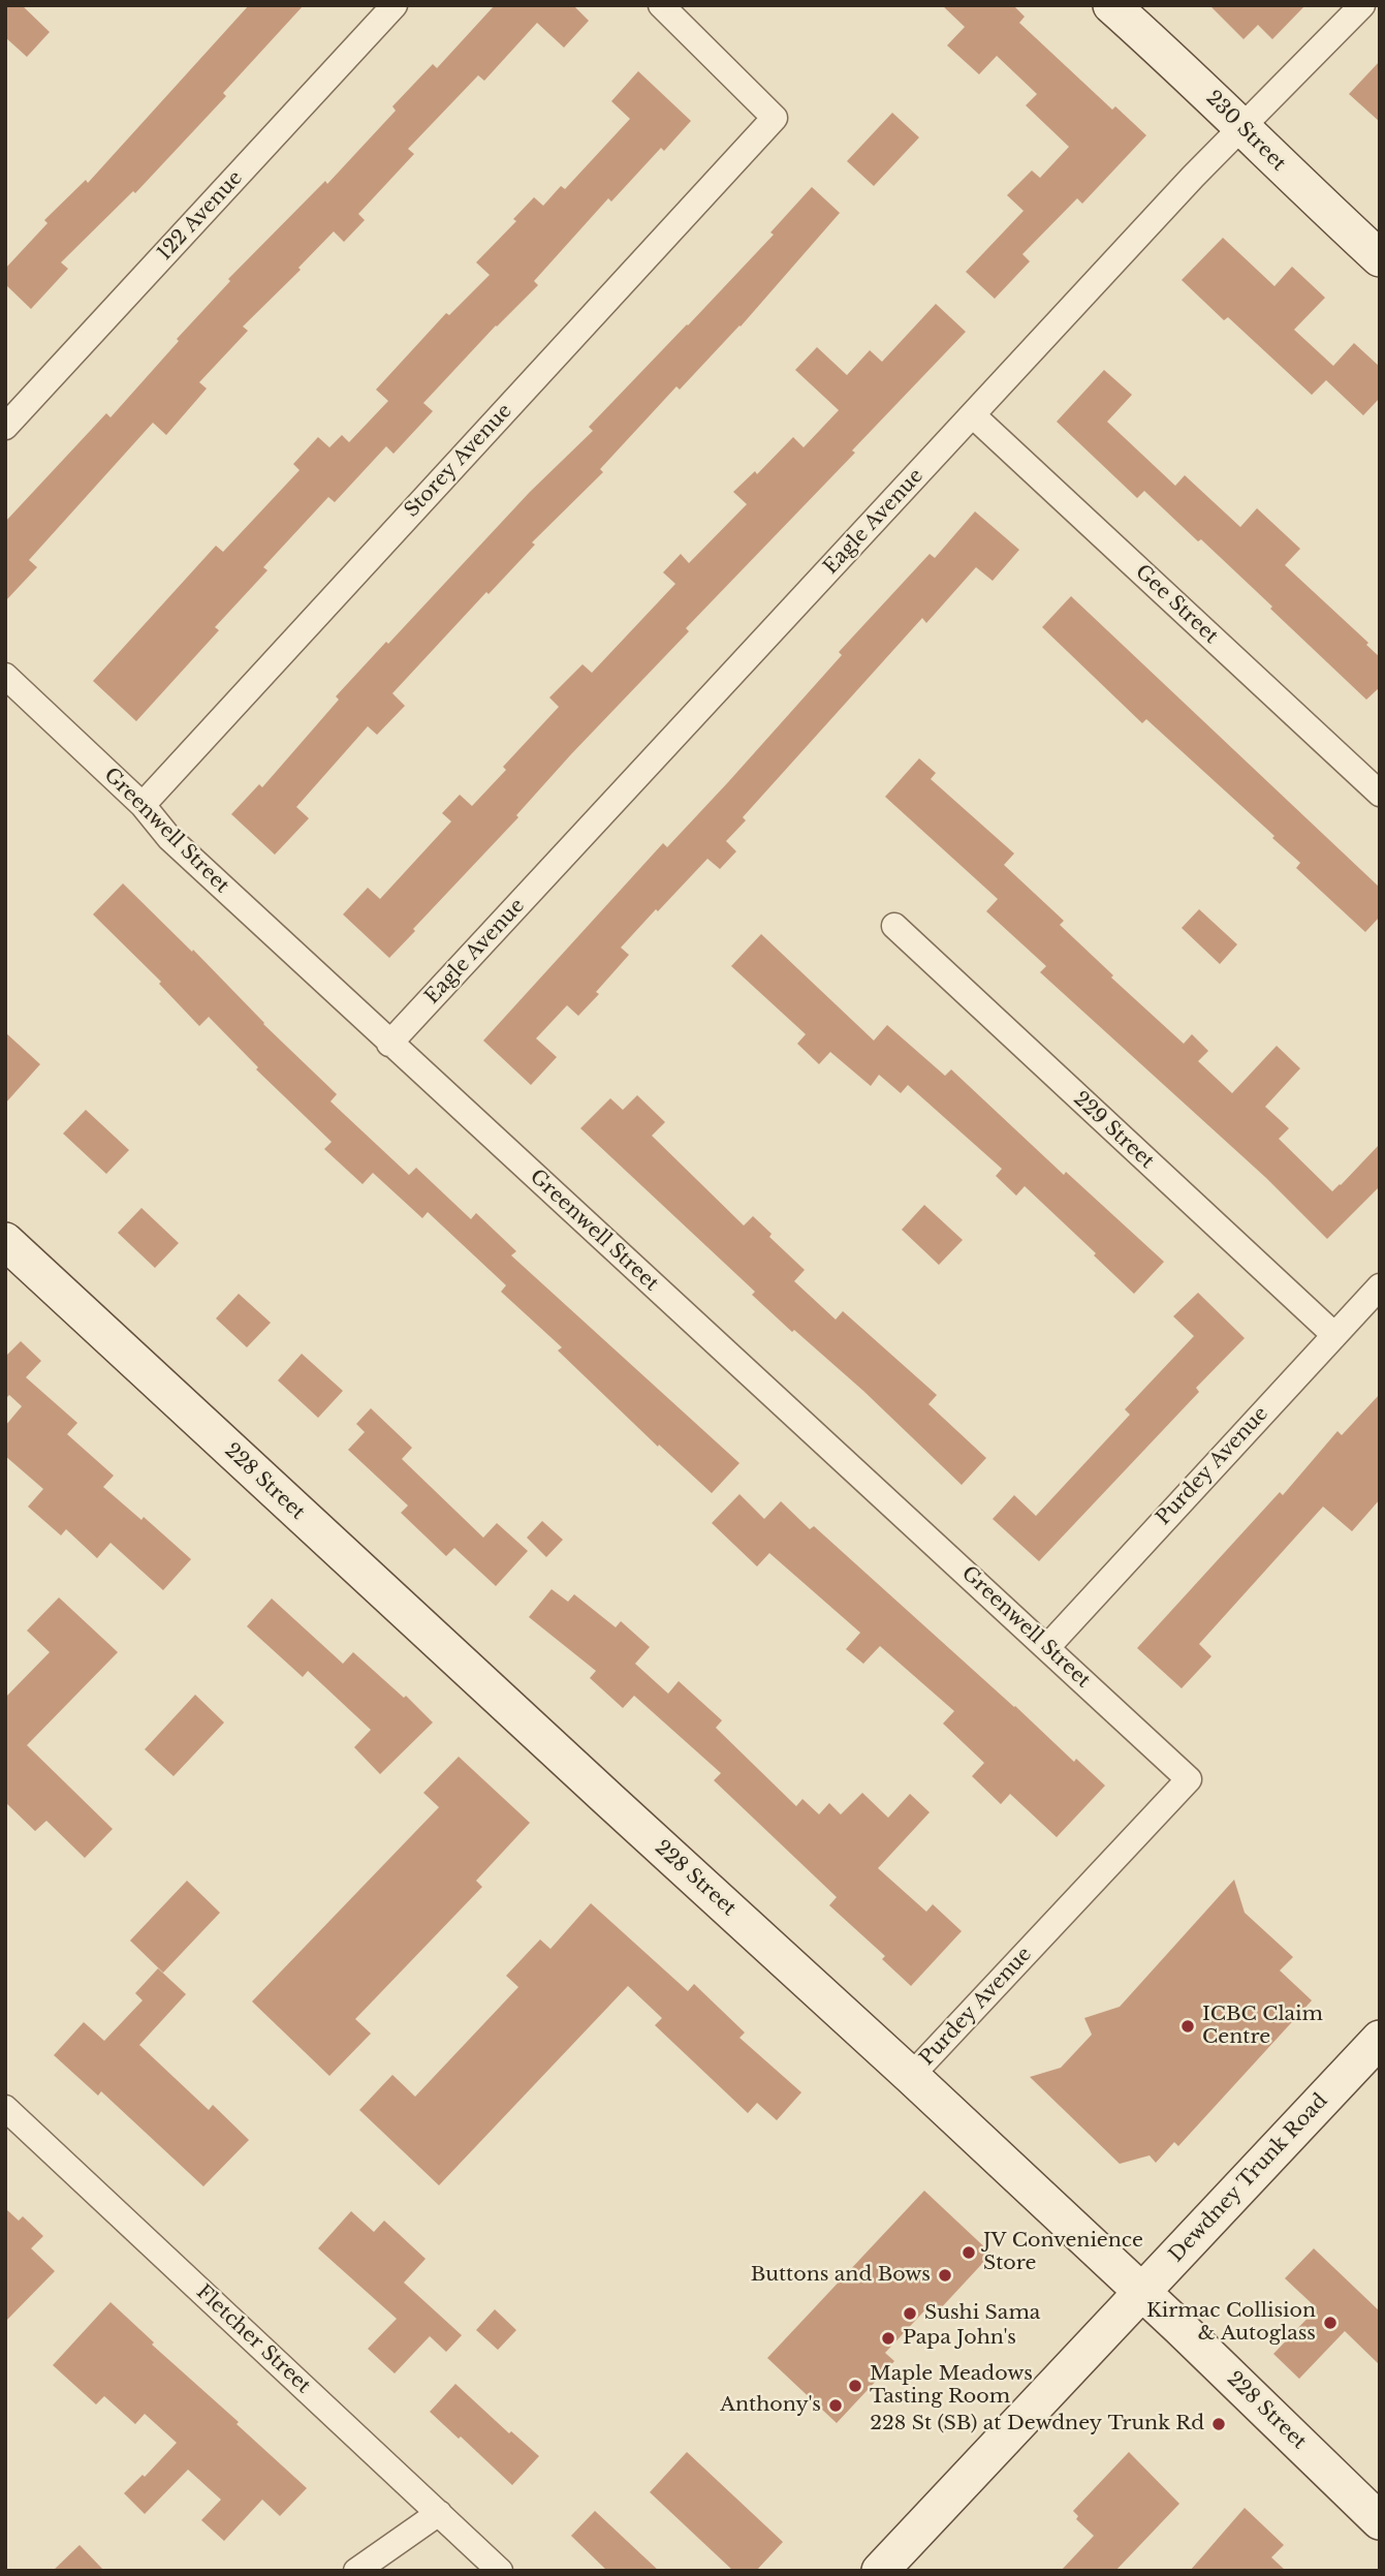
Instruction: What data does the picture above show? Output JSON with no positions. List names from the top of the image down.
{
  "streets": {
    "street": [
      "230 Street",
      "122 Avenue",
      "Storey Avenue",
      "Eagle Avenue",
      "Gee Street",
      "Greenwell Street",
      "229 Street",
      "Purdey Avenue",
      "228 Street",
      "Dewdney Trunk Road",
      "Fletcher Street"
    ]
  },
  "crossings": [
    ["230 Street", "Eagle Avenue"],
    ["Storey Avenue", "Greenwell Street"],
    ["Eagle Avenue", "Gee Street"],
    ["Eagle Avenue", "Greenwell Street"],
    ["Greenwell Street", "Purdey Avenue"],
    ["229 Street", "Purdey Avenue"],
    ["Purdey Avenue", "228 Street"],
    ["228 Street", "Dewdney Trunk Road"]
  ],
  "places": [
    "ICBC Claim Centre",
    "JV Convenience Store",
    "Buttons and Bows",
    "Sushi Sama",
    "Kirmac Collision & Autoglass",
    "Papa John's",
    "Maple Meadows Tasting Room",
    "Anthony's",
    "228 St (SB) at Dewdney Trunk Rd"
  ]
}
